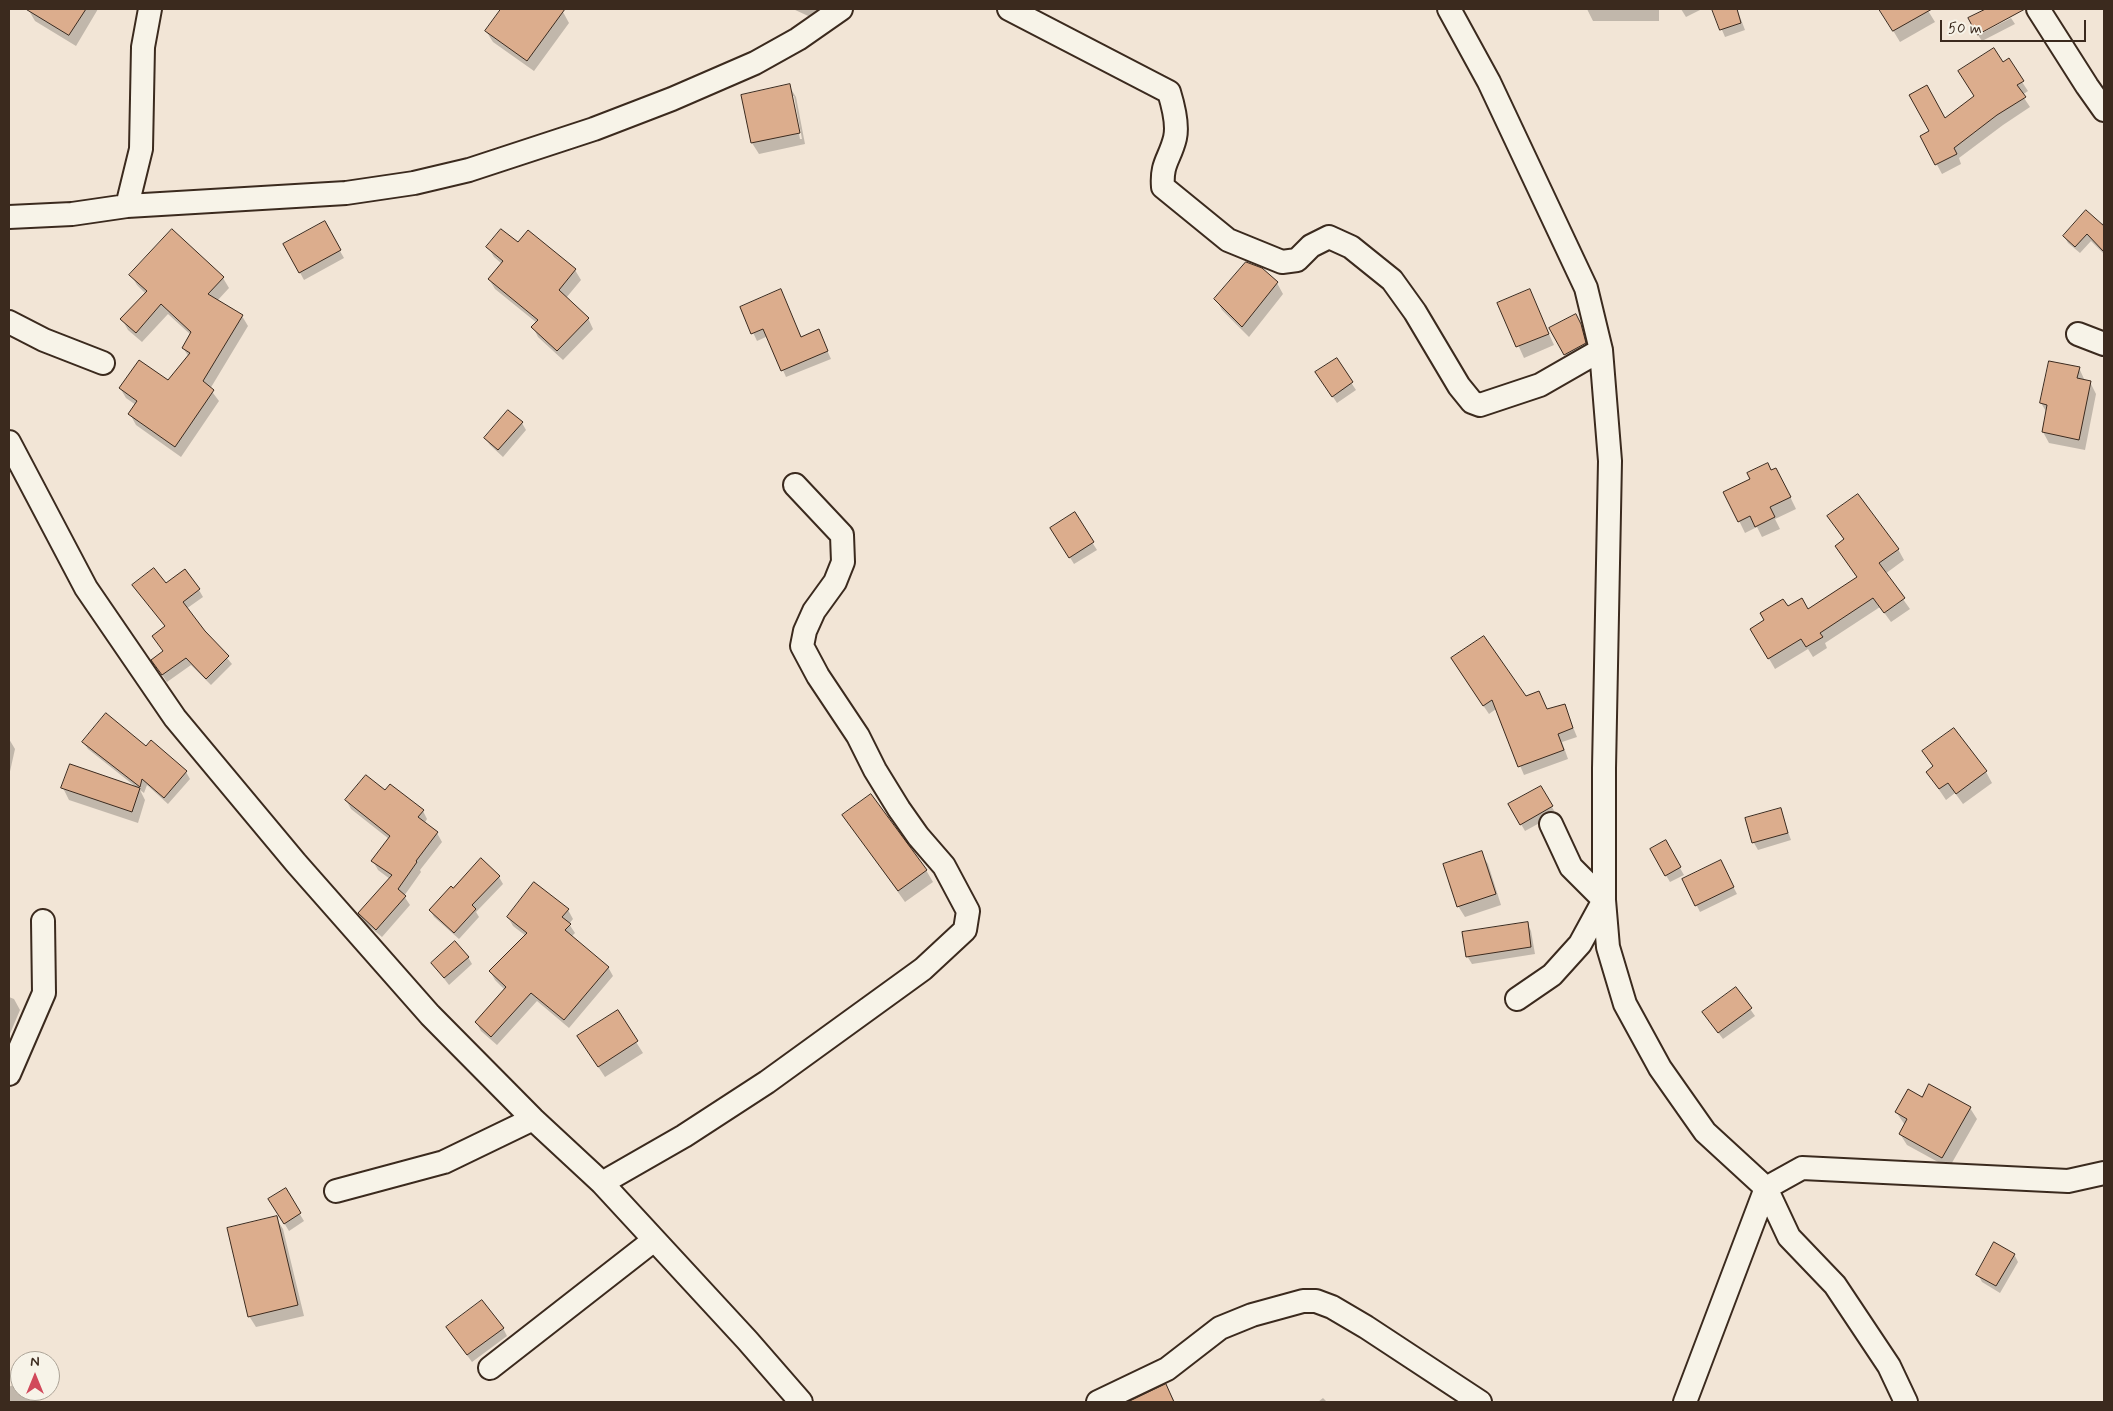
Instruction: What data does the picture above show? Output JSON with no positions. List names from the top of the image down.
{
  "scale_bar": "50 m",
  "north": "top"
}
